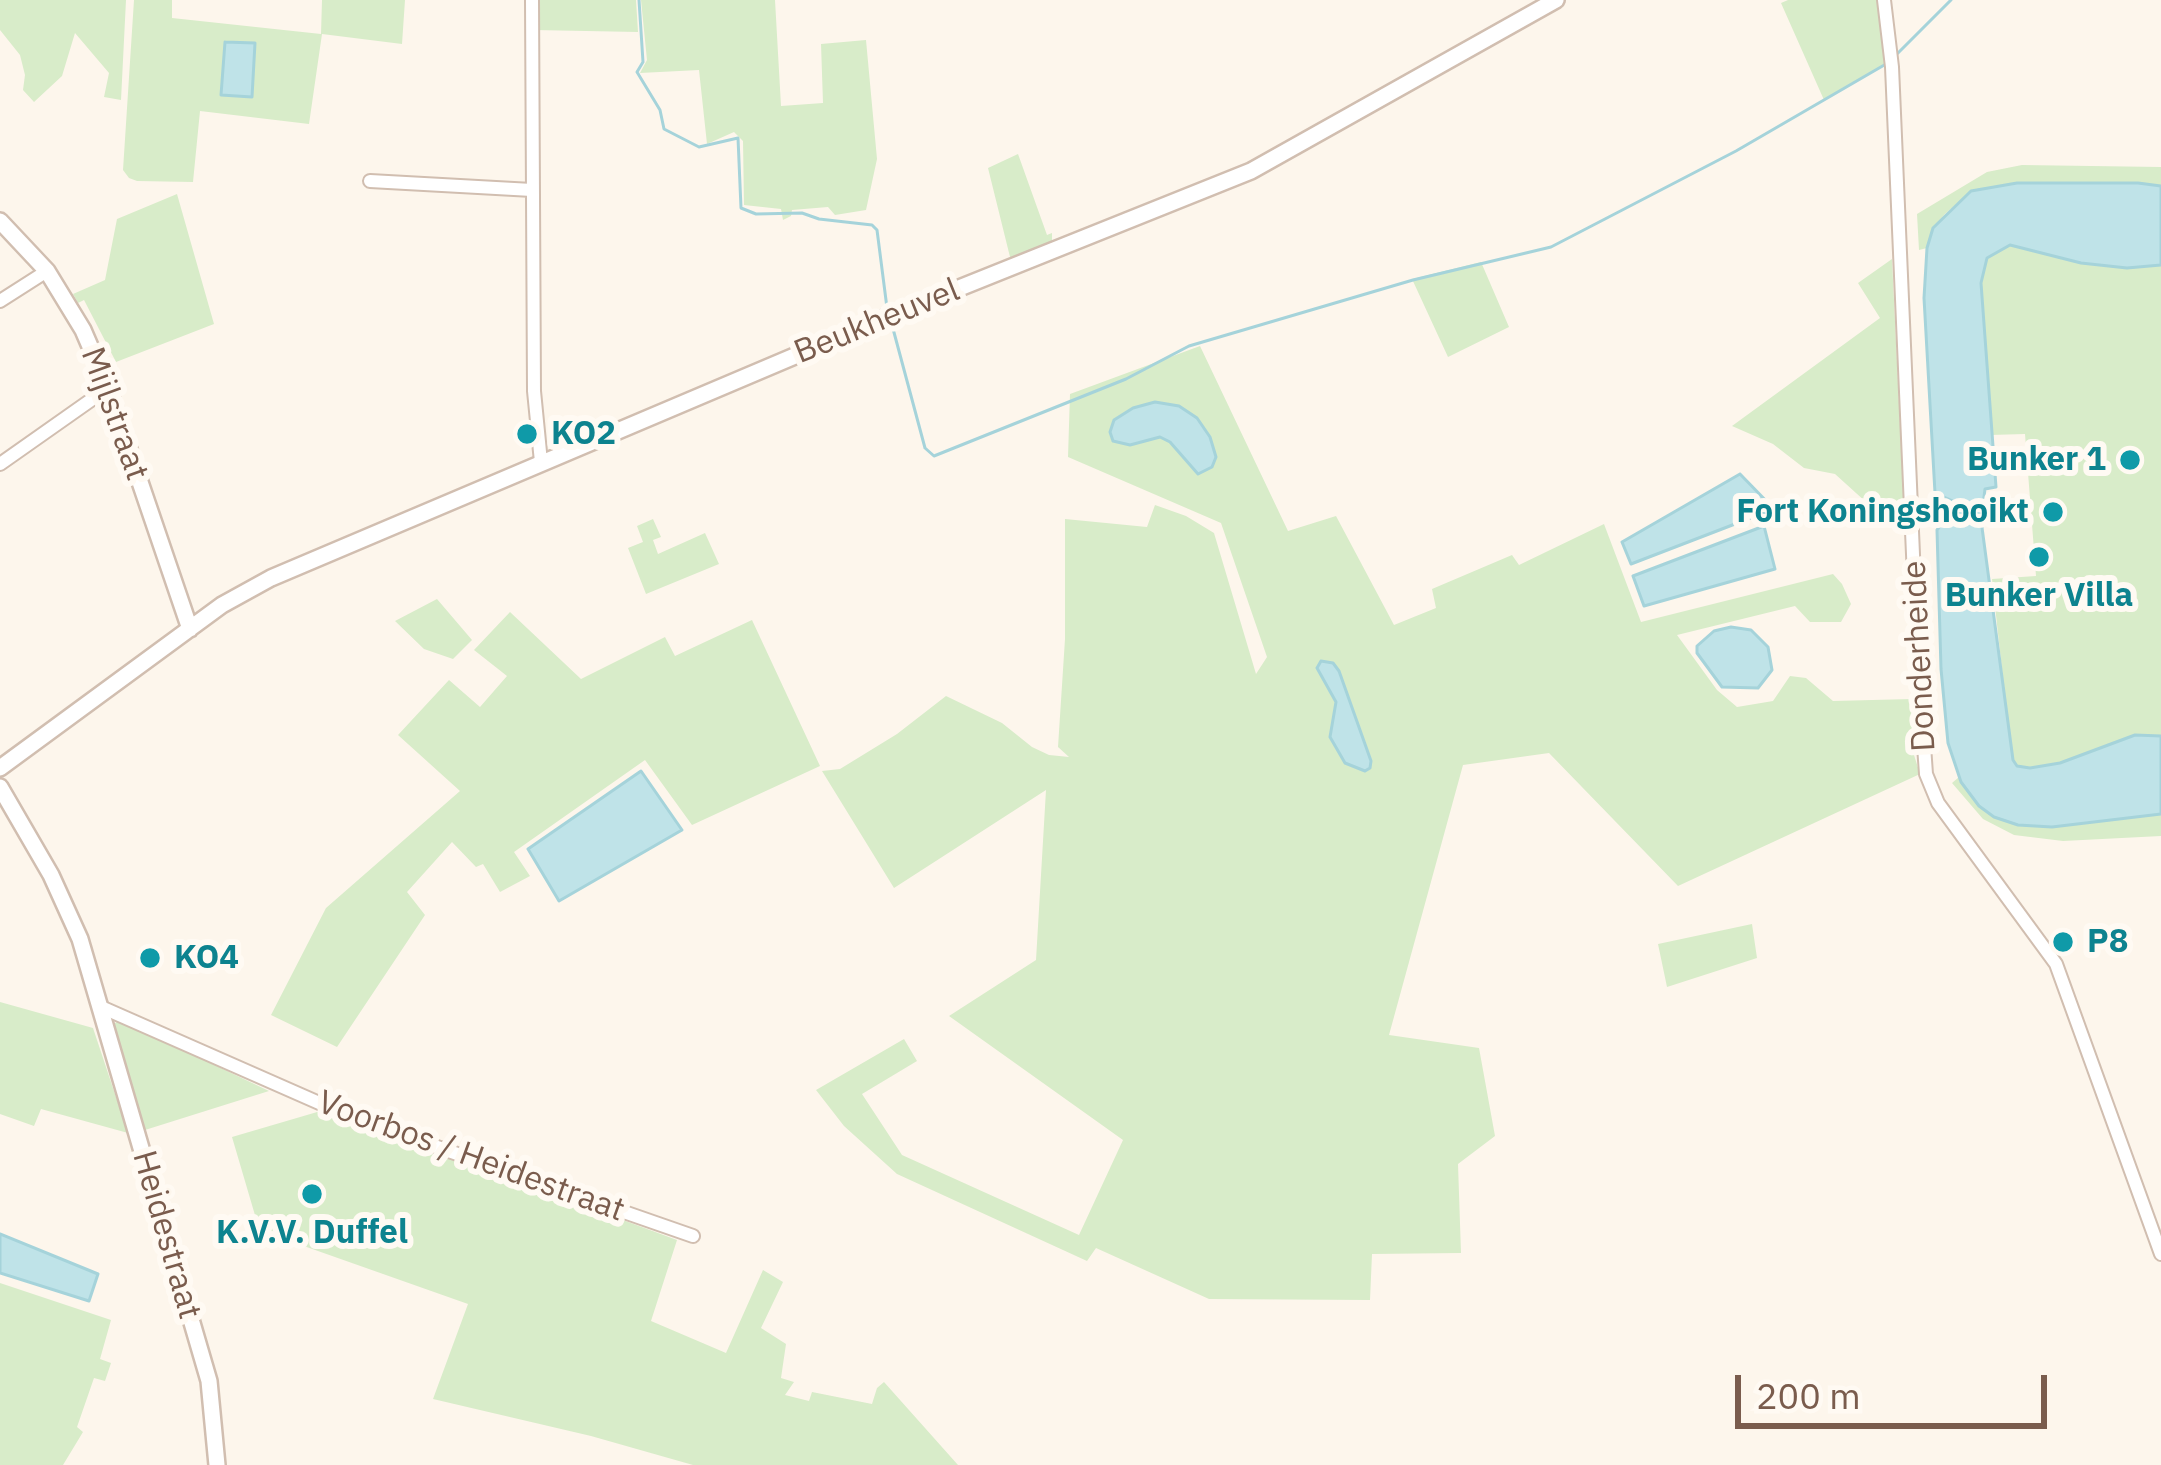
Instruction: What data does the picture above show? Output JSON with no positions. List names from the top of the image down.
{
  "streets": {
    "street": [
      "Beukheuvel",
      "Mijlstraat",
      "Donderheide",
      "Voorbos / Heidestraat",
      "Heidestraat"
    ]
  },
  "crossings": [
    ["Beukheuvel", "Mijlstraat"],
    ["Voorbos / Heidestraat", "Heidestraat"]
  ],
  "places": [
    "KO2",
    "Bunker 1",
    "Fort Koningshooikt",
    "Bunker Villa",
    "P8",
    "KO4",
    "K.V.V. Duffel"
  ],
  "scale_bar": "200 m"
}
